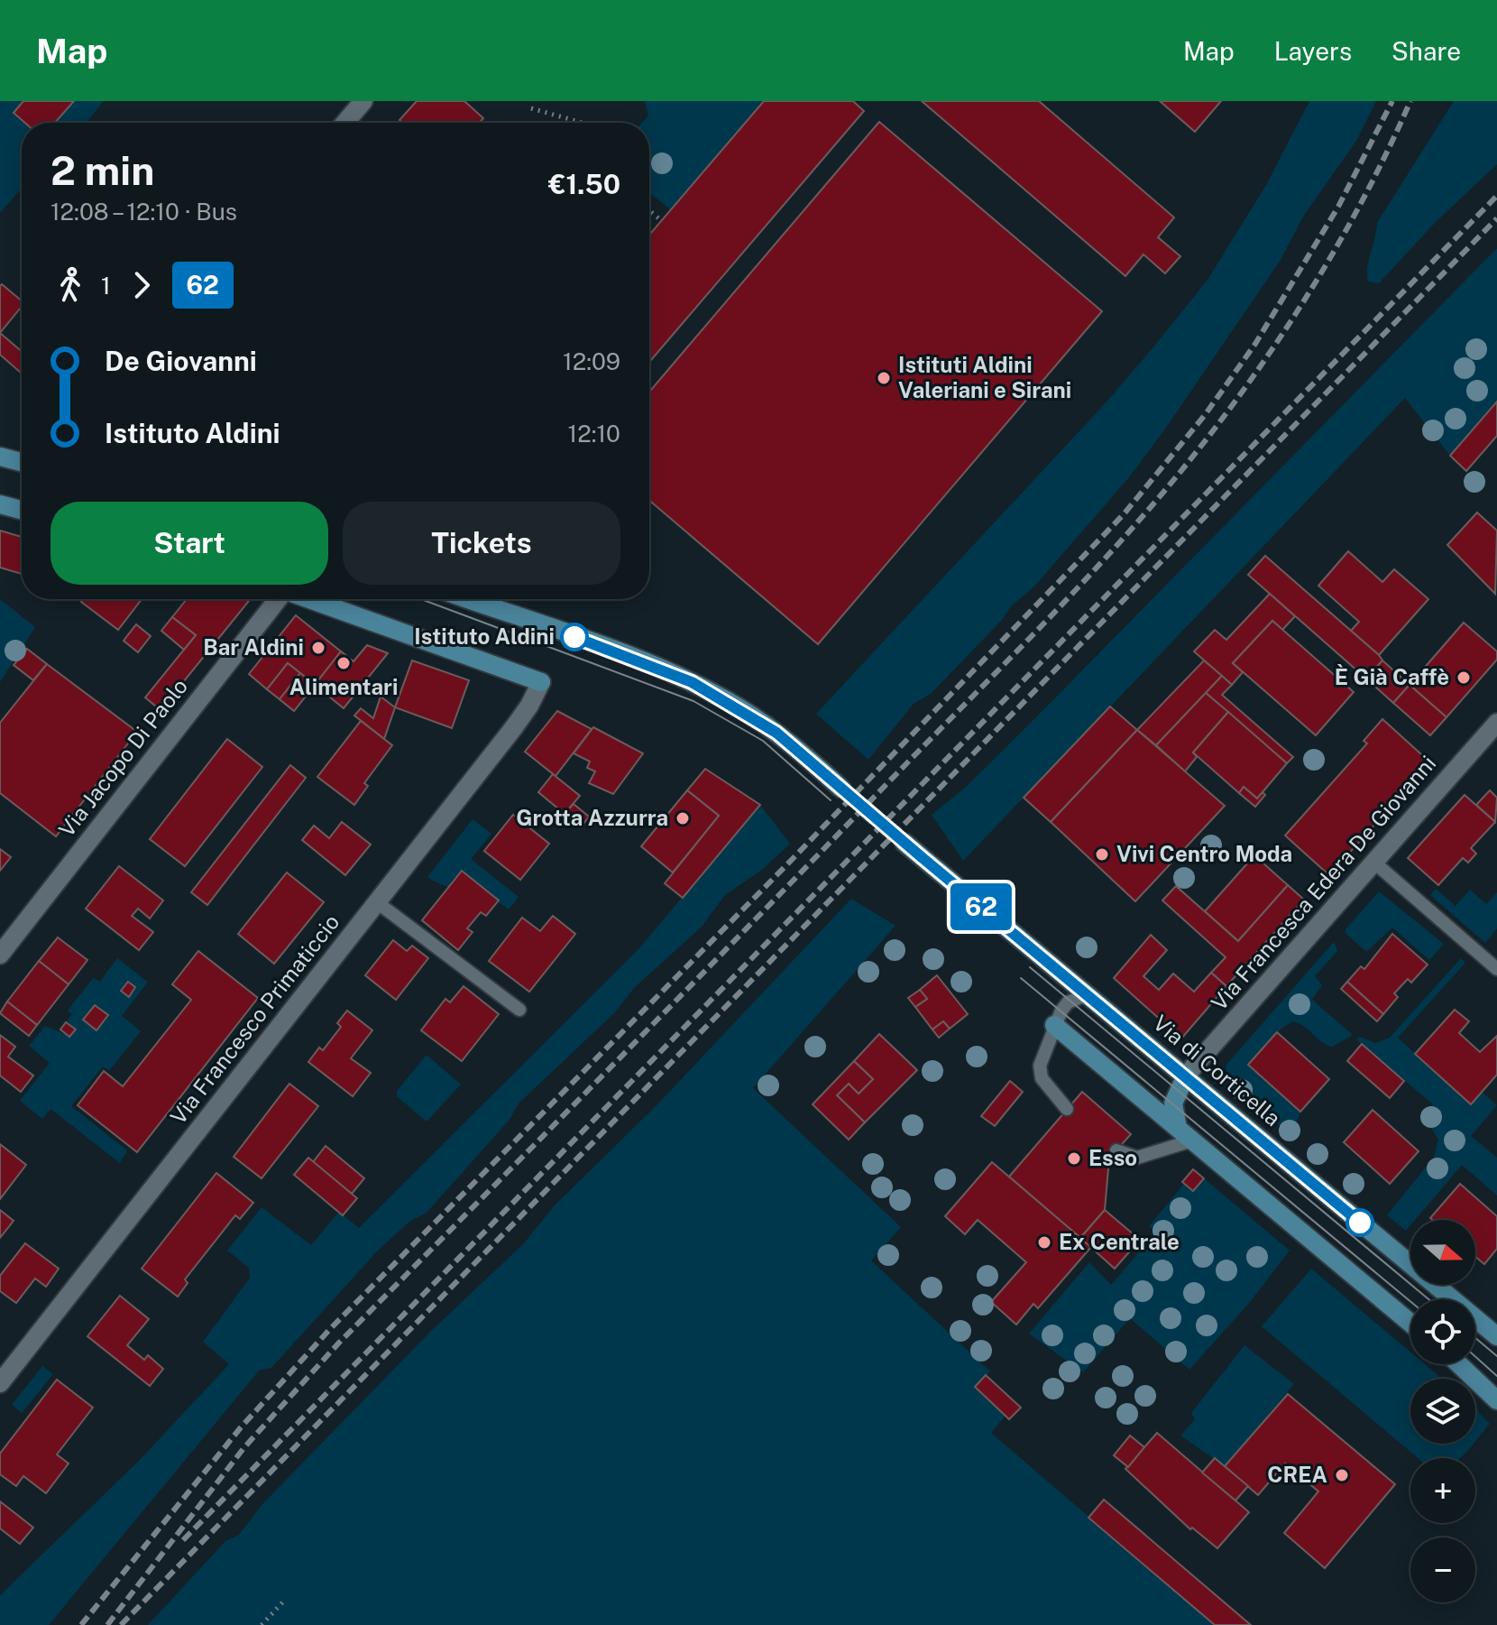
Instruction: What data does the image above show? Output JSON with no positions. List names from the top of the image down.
{
  "streets": {
    "main road": ["Via di Corticella"],
    "street": ["Via Jacopo Di Paolo", "Via Francesca Edera De Giovanni", "Via Francesco Primaticcio"]
  },
  "crossings": [
    ["Via Francesca Edera De Giovanni", "Via di Corticella"]
  ],
  "places": [
    "Istituti Aldini Valeriani e Sirani",
    "Istituto Aldini",
    "Bar Aldini",
    "Alimentari",
    "È Già Caffè",
    "Grotta Azzurra",
    "Vivi Centro Moda",
    "Esso",
    "Ex Centrale",
    "CREA"
  ],
  "lines": ["bus line 62"],
  "north": "right",
  "page": {
    "header": "Map",
    "nav": ["Map", "Layers", "Share"],
    "on_map": "62",
    "heading": ["2 min", "12:08 – 12:10 · Bus", "€1.50"],
    "legs": ["1", "62"],
    "list": [
      {
        "name": "De Giovanni",
        "value": "12:09"
      },
      {
        "name": "Istituto Aldini",
        "value": "12:10"
      }
    ],
    "buttons": ["Start", "Tickets"],
    "map_buttons": ["+", "−"]
  }
}
